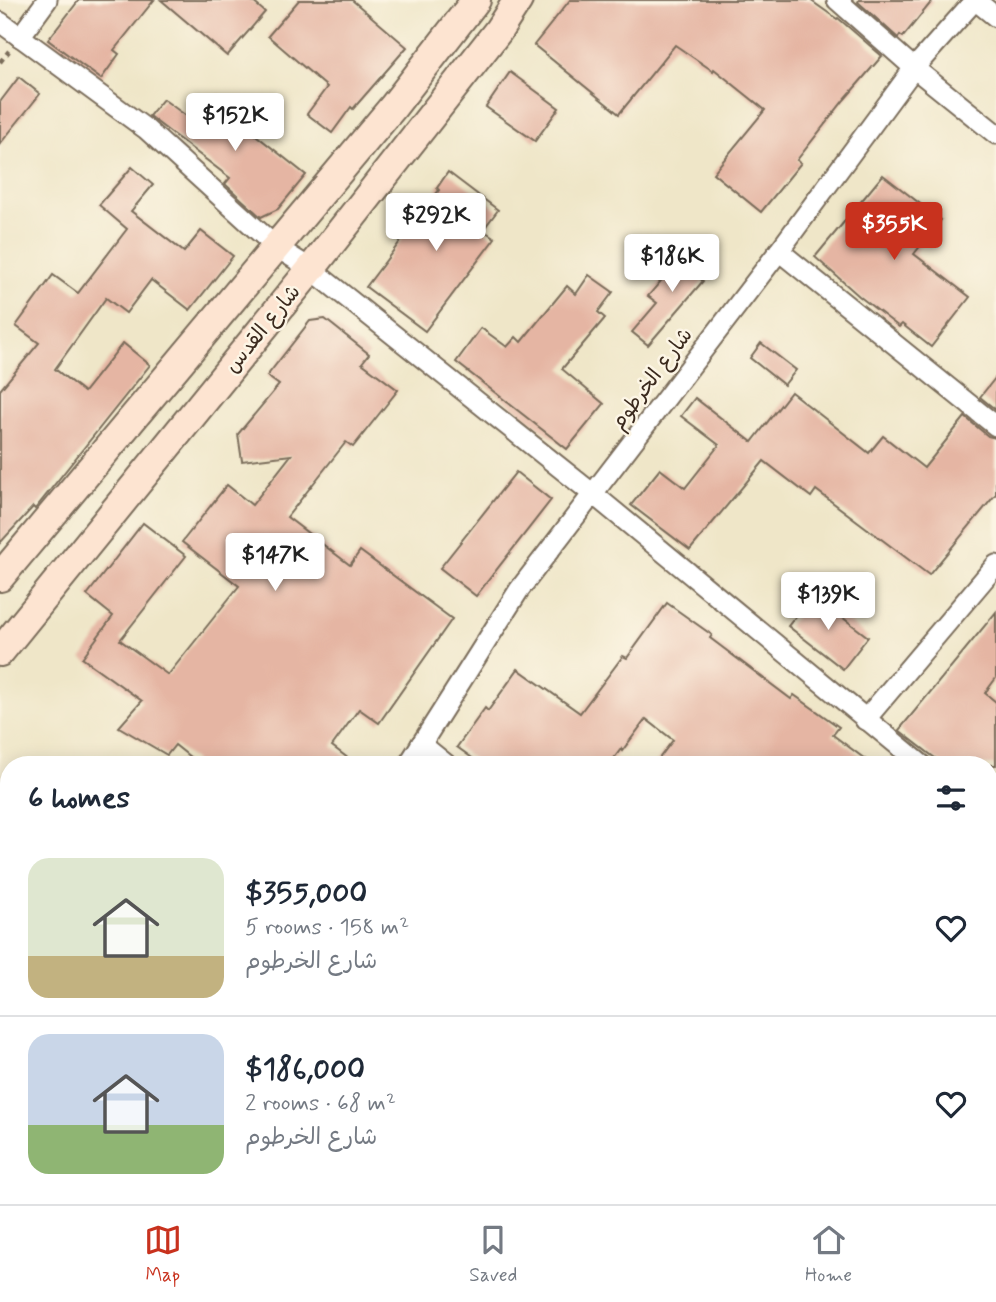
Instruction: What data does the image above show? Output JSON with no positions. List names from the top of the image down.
{
  "streets": {
    "main road": ["شارع القدس"],
    "street": ["شارع الخرطوم"]
  },
  "page": {
    "price": [
      "$152K",
      "$292K",
      "$355K",
      "$186K",
      "$147K",
      "$139K"
    ],
    "heading": "6 homes",
    "list": [
      {
        "name": "$355,000",
        "note": "5 rooms · 158 m² · شارع الخرطوم"
      },
      {
        "name": "$186,000",
        "note": "2 rooms · 68 m² · شارع الخرطوم"
      }
    ],
    "tabs": ["Map", "Saved", "Home"]
  }
}
